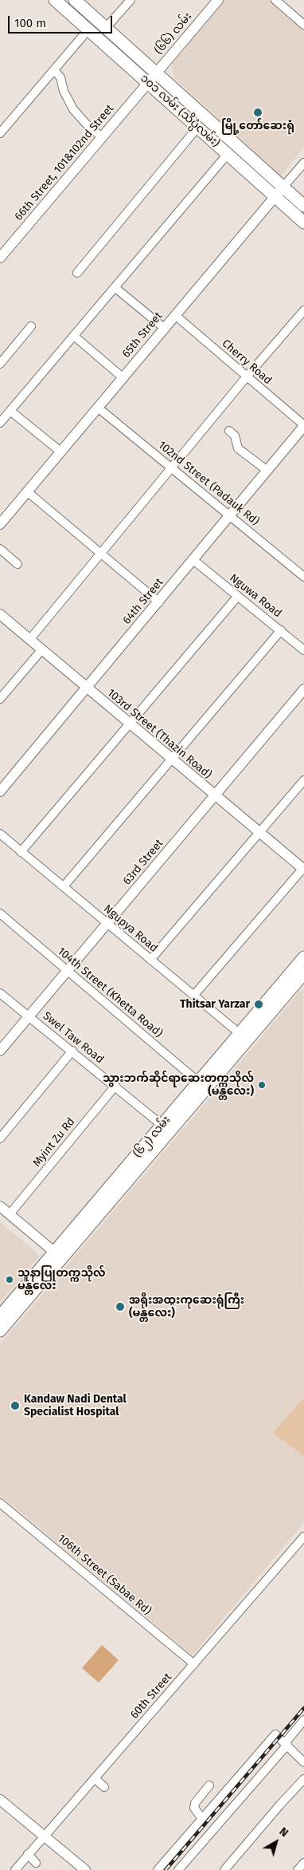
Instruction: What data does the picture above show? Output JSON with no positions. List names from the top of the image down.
{
  "streets": {
    "main road": ["၁၀၁ လမ်း (သိပ္ပံလမ်း)", "(၆၂) လမ်း"],
    "street": [
      "(၆၆) လမ်း",
      "66th Street, 101&102nd Street",
      "65th Street",
      "Cherry Road",
      "102nd Street (Padauk Rd)",
      "Nguwa Road",
      "64th Street",
      "103rd Street (Thazin Road)",
      "63rd Street",
      "Ngupya Road",
      "104th Street (Khetta Road)",
      "Swel Taw Road",
      "Myint Zu Rd",
      "106th Street (Sabae Rd)",
      "60th Street"
    ]
  },
  "crossings": [
    ["(၆၆) လမ်း", "၁၀၁ လမ်း (သိပ္ပံလမ်း)"],
    ["(၆၆) လမ်း", "66th Street, 101&102nd Street"],
    ["၁၀၁ လမ်း (သိပ္ပံလမ်း)", "66th Street, 101&102nd Street"],
    ["၁၀၁ လမ်း (သိပ္ပံလမ်း)", "65th Street"],
    ["65th Street", "Cherry Road"],
    ["65th Street", "102nd Street (Padauk Rd)"],
    ["Cherry Road", "64th Street"],
    ["102nd Street (Padauk Rd)", "64th Street"],
    ["Nguwa Road", "64th Street"],
    ["64th Street", "103rd Street (Thazin Road)"],
    ["103rd Street (Thazin Road)", "63rd Street"],
    ["63rd Street", "Ngupya Road"],
    ["63rd Street", "104th Street (Khetta Road)"],
    ["63rd Street", "Swel Taw Road"],
    ["Ngupya Road", "(၆၂) လမ်း"],
    ["104th Street (Khetta Road)", "(၆၂) လမ်း"],
    ["Swel Taw Road", "(၆၂) လမ်း"],
    ["Swel Taw Road", "Myint Zu Rd"],
    ["106th Street (Sabae Rd)", "60th Street"]
  ],
  "places": [
    "မြို့တော်ဆေးရုံ",
    "Thitsar Yarzar",
    "သွားဘက်ဆိုင်ရာဆေးတက္ကသိုလ် (မန္တလေး)",
    "သူနာပြုတက္ကသိုလ် မန္တလေး",
    "အရိုးအထူးကုဆေးရုံကြီး (မန္တလေး)",
    "Kandaw Nadi Dental Specialist Hospital"
  ],
  "scale_bar": "100 m",
  "north": "top right"
}
